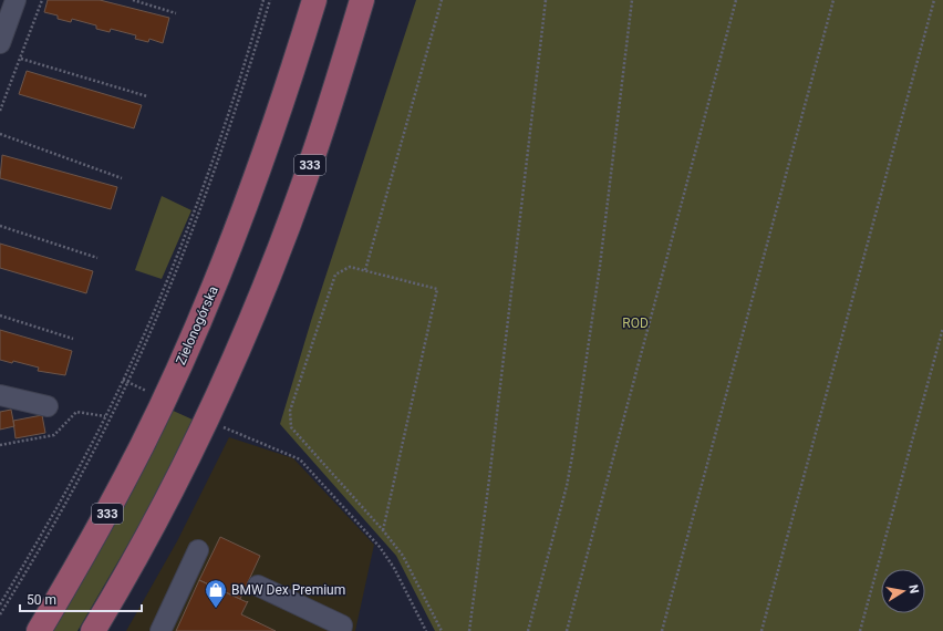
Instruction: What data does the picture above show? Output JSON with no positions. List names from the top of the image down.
{
  "streets": {
    "main road": ["333", "Zielonogórska"]
  },
  "parks": ["ROD"],
  "places": {
    "shop": ["BMW Dex Premium"]
  },
  "scale_bar": "50 m",
  "north": "right"
}
